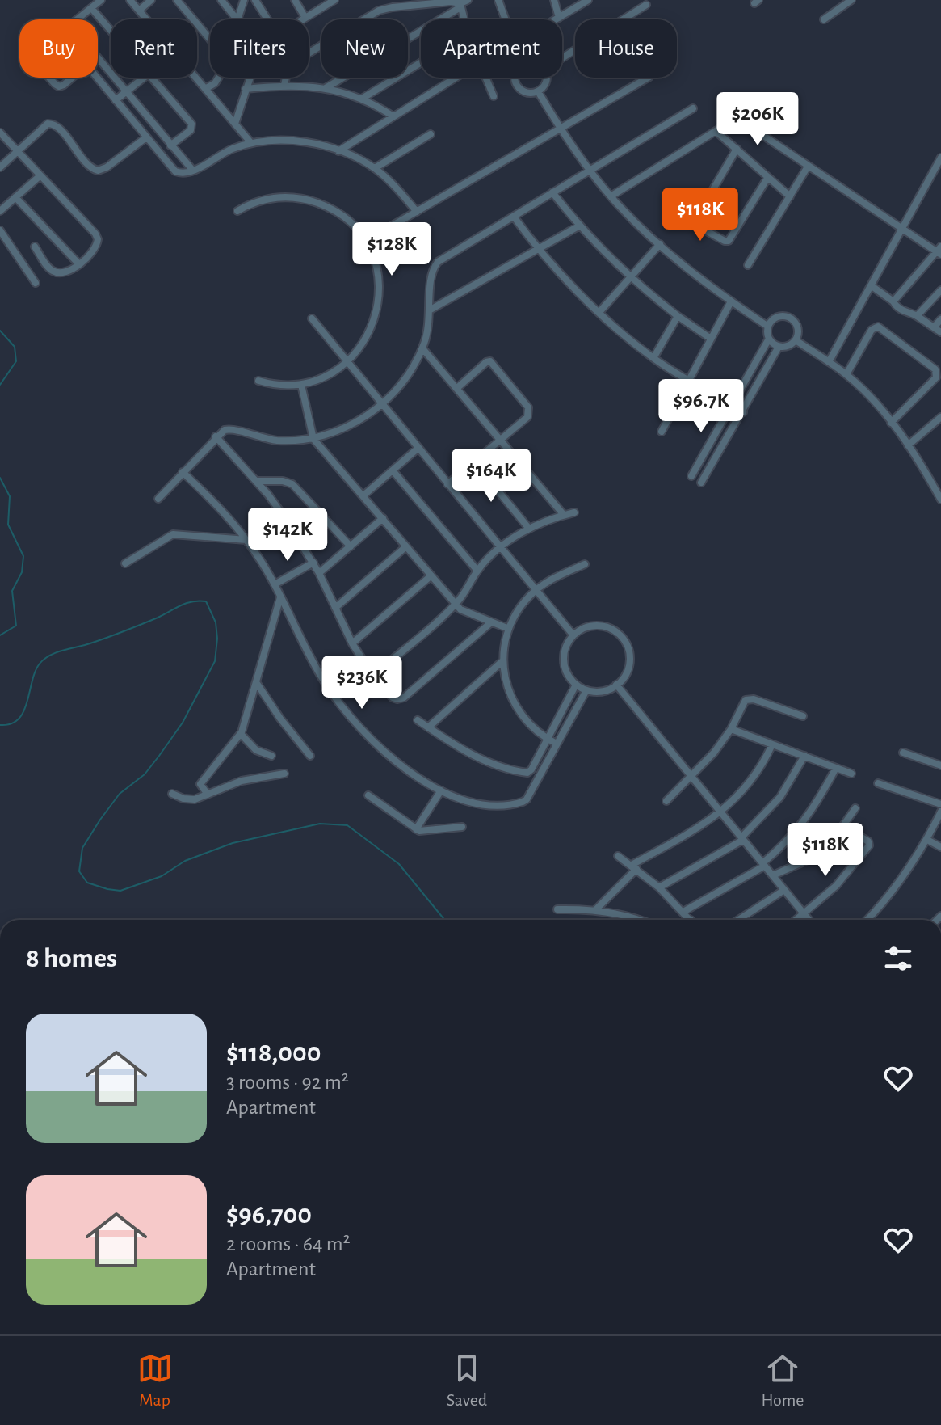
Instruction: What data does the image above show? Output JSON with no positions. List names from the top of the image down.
{
  "page": {
    "chip": [
      "Buy",
      "Rent",
      "Filters",
      "New",
      "Apartment",
      "House"
    ],
    "price": [
      "$206K",
      "$118K",
      "$128K",
      "$96.7K",
      "$164K",
      "$142K",
      "$236K",
      "$118K"
    ],
    "heading": "8 homes",
    "list": [
      {
        "name": "$118,000",
        "note": "3 rooms · 92 m² · Apartment"
      },
      {
        "name": "$96,700",
        "note": "2 rooms · 64 m² · Apartment"
      }
    ],
    "tabs": ["Map", "Saved", "Home"]
  }
}
